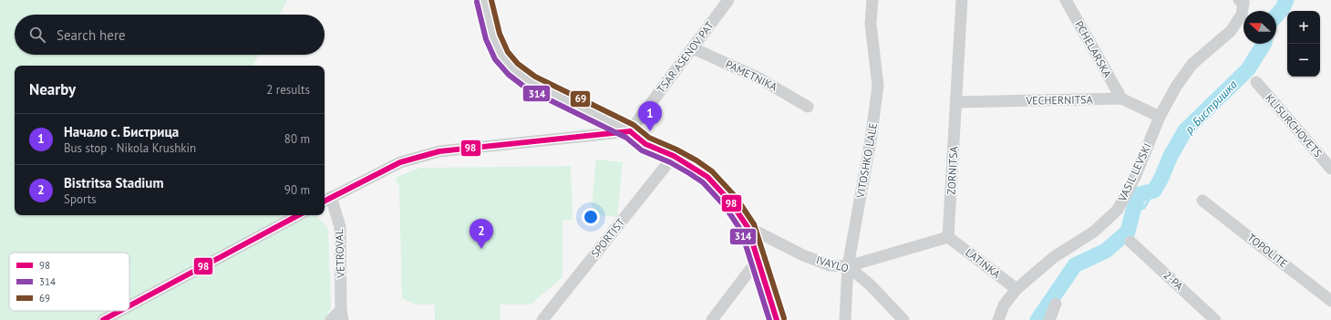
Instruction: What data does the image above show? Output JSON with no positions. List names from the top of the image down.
{
  "streets": {
    "street": [
      "PCHELARSKA",
      "TSAR ASENOV PAT",
      "PAMETNIKA",
      "VECHERNITSA",
      "KLISURCHOVETS",
      "VITOSHKO LALE",
      "ZORNITSA",
      "VASIL LEVSKI",
      "SPORTIST",
      "TOPOLITE",
      "VETROVAL",
      "LATINKA",
      "IVAYLO",
      "2-РА"
    ]
  },
  "crossings": [
    ["PCHELARSKA", "VECHERNITSA"],
    ["TSAR ASENOV PAT", "PAMETNIKA"],
    ["VECHERNITSA", "ZORNITSA"],
    ["VECHERNITSA", "VASIL LEVSKI"],
    ["VITOSHKO LALE", "IVAYLO"],
    ["ZORNITSA", "LATINKA"],
    ["VASIL LEVSKI", "LATINKA"]
  ],
  "water": ["р. Бистришка"],
  "lines": ["transit line 69", "transit line 314", "transit line 98"],
  "legend": ["98", "314", "69"],
  "north": "left",
  "page": {
    "map_buttons": ["+", "−"],
    "search": "Search here",
    "heading": ["Nearby", "2 results"],
    "pins": ["1", "2"],
    "list": [
      {
        "mark": "1",
        "name": "Начало с. Бистрица",
        "note": "Bus stop · Nikola Krushkin",
        "value": "80 m"
      },
      {
        "mark": "2",
        "name": "Bistritsa Stadium",
        "note": "Sports",
        "value": "90 m"
      }
    ]
  }
}
